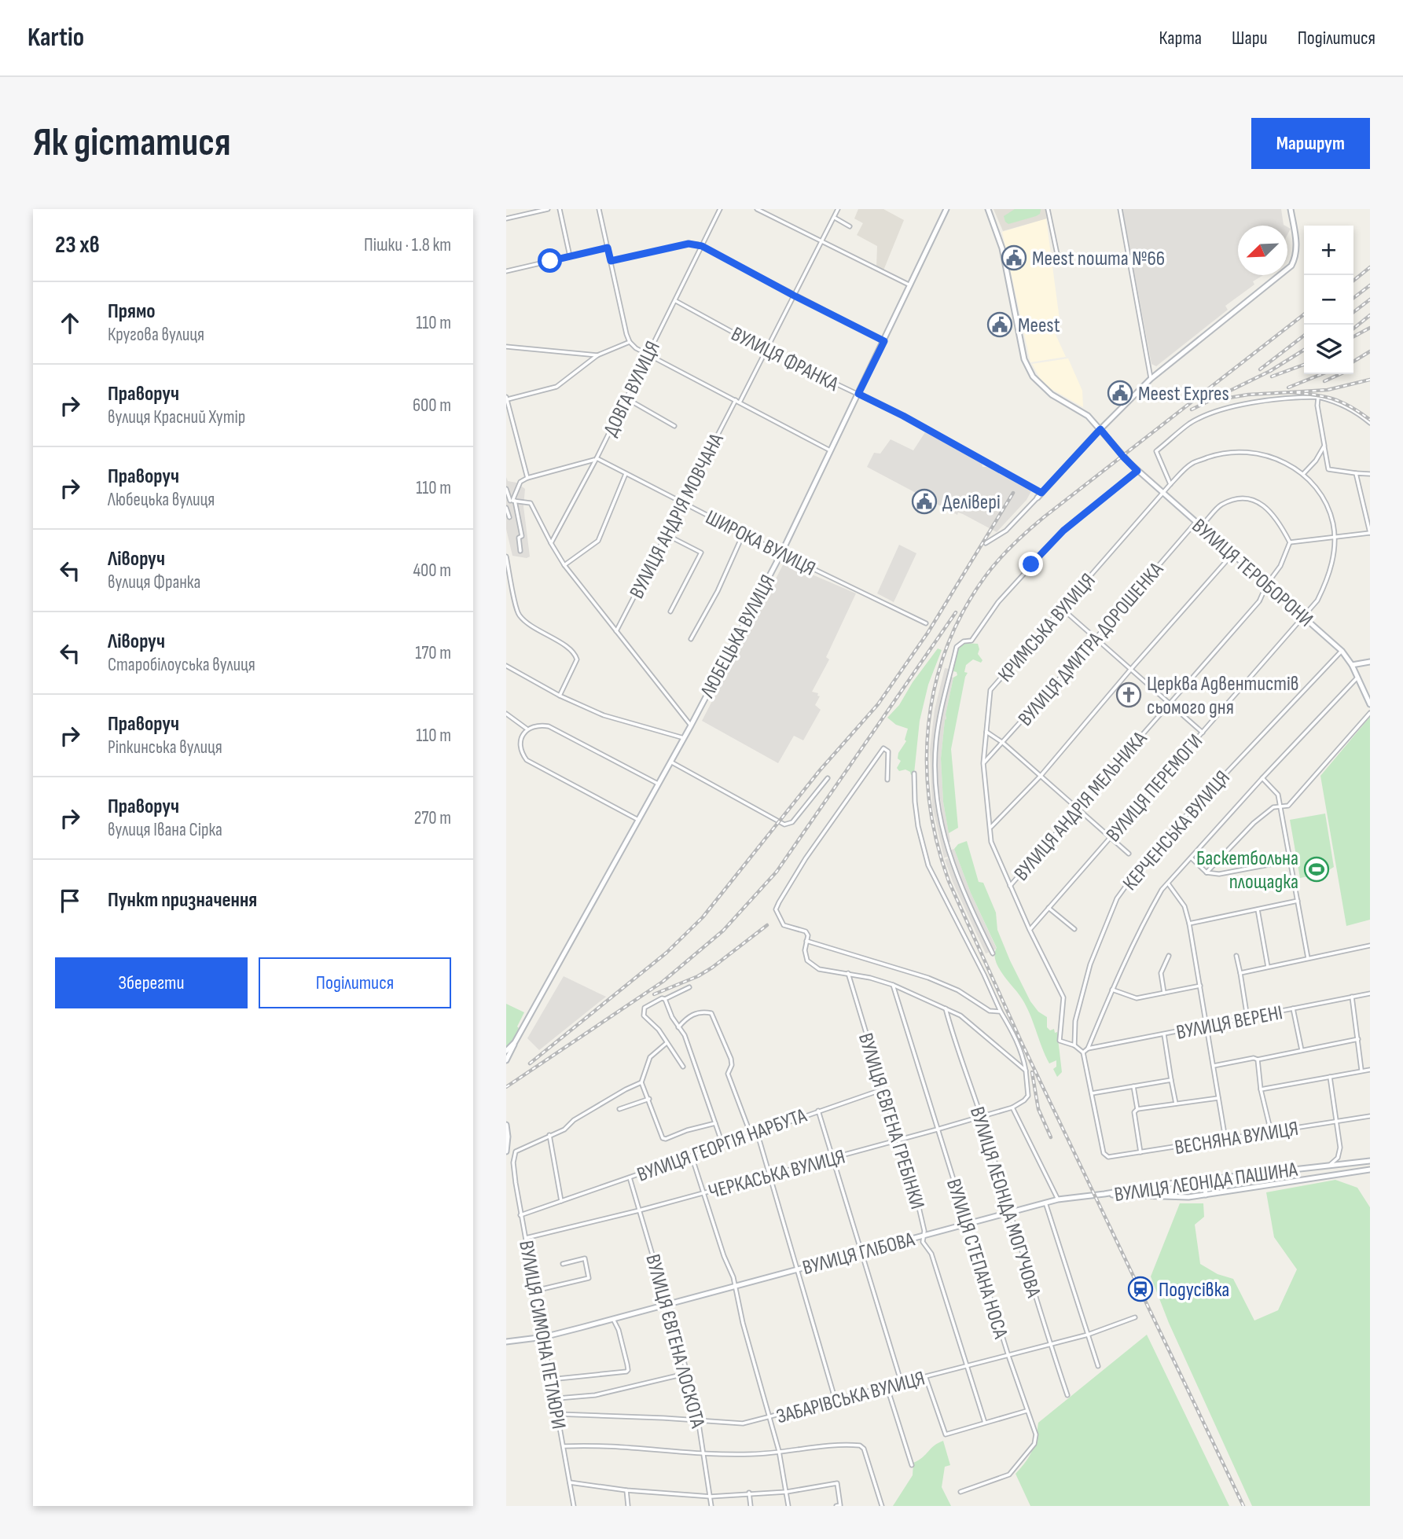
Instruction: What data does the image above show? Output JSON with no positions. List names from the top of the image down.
{
  "streets": {
    "main road": [
      "ВУЛИЦЯ ТЕРОБОРОНИ",
      "ЛЮБЕЦЬКА ВУЛИЦЯ",
      "ВУЛИЦЯ ЛЕОНІДА ПАШИНА",
      "ВУЛИЦЯ ГЛІБОВА"
    ],
    "street": [
      "ВУЛИЦЯ ФРАНКА",
      "ДОВГА ВУЛИЦЯ",
      "ВУЛИЦЯ АНДРІЯ МОВЧАНА",
      "ШИРОКА ВУЛИЦЯ",
      "КРИМСЬКА ВУЛИЦЯ",
      "ВУЛИЦЯ ДМИТРА ДОРОШЕНКА",
      "ВУЛИЦЯ ПЕРЕМОГИ",
      "ВУЛИЦЯ АНДРІЯ МЕЛЬНИКА",
      "КЕРЧЕНСЬКА ВУЛИЦЯ",
      "ВУЛИЦЯ ВЕРЕНІ",
      "ВУЛИЦЯ ЄВГЕНА ГРЕБІНКИ",
      "ВЕСНЯНА ВУЛИЦЯ",
      "ВУЛИЦЯ ГЕОРГІЯ НАРБУТА",
      "ЧЕРКАСЬКА ВУЛИЦЯ",
      "ВУЛИЦЯ ЛЕОНІДА МОГУЧОВА",
      "ВУЛИЦЯ СТЕПАНА НОСА",
      "ВУЛИЦЯ СИМОНА ПЕТЛЮРИ",
      "ВУЛИЦЯ ЄВГЕНА ЛОСКОТА",
      "ЗАБАРІВСЬКА ВУЛИЦЯ"
    ]
  },
  "crossings": [
    ["ВУЛИЦЯ ФРАНКА", "ДОВГА ВУЛИЦЯ"],
    ["ВУЛИЦЯ ФРАНКА", "ВУЛИЦЯ АНДРІЯ МОВЧАНА"],
    ["ВУЛИЦЯ ФРАНКА", "ЛЮБЕЦЬКА ВУЛИЦЯ"],
    ["ДОВГА ВУЛИЦЯ", "ШИРОКА ВУЛИЦЯ"],
    ["ВУЛИЦЯ АНДРІЯ МОВЧАНА", "ШИРОКА ВУЛИЦЯ"],
    ["ШИРОКА ВУЛИЦЯ", "ЛЮБЕЦЬКА ВУЛИЦЯ"],
    ["ВУЛИЦЯ ТЕРОБОРОНИ", "КРИМСЬКА ВУЛИЦЯ"],
    ["ВУЛИЦЯ ТЕРОБОРОНИ", "ВУЛИЦЯ ДМИТРА ДОРОШЕНКА"],
    ["ВУЛИЦЯ ТЕРОБОРОНИ", "ВУЛИЦЯ ПЕРЕМОГИ"],
    ["ВУЛИЦЯ ТЕРОБОРОНИ", "ВУЛИЦЯ АНДРІЯ МЕЛЬНИКА"],
    ["ВУЛИЦЯ ТЕРОБОРОНИ", "КЕРЧЕНСЬКА ВУЛИЦЯ"],
    ["КРИМСЬКА ВУЛИЦЯ", "ВУЛИЦЯ ДМИТРА ДОРОШЕНКА"],
    ["КРИМСЬКА ВУЛИЦЯ", "ВУЛИЦЯ ПЕРЕМОГИ"],
    ["КРИМСЬКА ВУЛИЦЯ", "ВУЛИЦЯ АНДРІЯ МЕЛЬНИКА"],
    ["КРИМСЬКА ВУЛИЦЯ", "КЕРЧЕНСЬКА ВУЛИЦЯ"],
    ["ВУЛИЦЯ ДМИТРА ДОРОШЕНКА", "ВУЛИЦЯ АНДРІЯ МЕЛЬНИКА"],
    ["ВУЛИЦЯ ЄВГЕНА ГРЕБІНКИ", "ВУЛИЦЯ ГЕОРГІЯ НАРБУТА"],
    ["ВУЛИЦЯ ЄВГЕНА ГРЕБІНКИ", "ЧЕРКАСЬКА ВУЛИЦЯ"],
    ["ВУЛИЦЯ ЄВГЕНА ГРЕБІНКИ", "ВУЛИЦЯ ГЛІБОВА"],
    ["ВУЛИЦЯ ЄВГЕНА ГРЕБІНКИ", "ЗАБАРІВСЬКА ВУЛИЦЯ"],
    ["ВУЛИЦЯ ГЕОРГІЯ НАРБУТА", "ВУЛИЦЯ СИМОНА ПЕТЛЮРИ"],
    ["ВУЛИЦЯ ГЕОРГІЯ НАРБУТА", "ВУЛИЦЯ ЄВГЕНА ЛОСКОТА"],
    ["ЧЕРКАСЬКА ВУЛИЦЯ", "ВУЛИЦЯ ЛЕОНІДА МОГУЧОВА"],
    ["ЧЕРКАСЬКА ВУЛИЦЯ", "ВУЛИЦЯ СТЕПАНА НОСА"],
    ["ЧЕРКАСЬКА ВУЛИЦЯ", "ВУЛИЦЯ СИМОНА ПЕТЛЮРИ"],
    ["ЧЕРКАСЬКА ВУЛИЦЯ", "ВУЛИЦЯ ЄВГЕНА ЛОСКОТА"],
    ["ВУЛИЦЯ ЛЕОНІДА ПАШИНА", "ВУЛИЦЯ ГЛІБОВА"],
    ["ВУЛИЦЯ ЛЕОНІДА МОГУЧОВА", "ВУЛИЦЯ ГЛІБОВА"],
    ["ВУЛИЦЯ ЛЕОНІДА МОГУЧОВА", "ЗАБАРІВСЬКА ВУЛИЦЯ"],
    ["ВУЛИЦЯ ГЛІБОВА", "ВУЛИЦЯ СТЕПАНА НОСА"],
    ["ВУЛИЦЯ ГЛІБОВА", "ВУЛИЦЯ СИМОНА ПЕТЛЮРИ"],
    ["ВУЛИЦЯ ГЛІБОВА", "ВУЛИЦЯ ЄВГЕНА ЛОСКОТА"],
    ["ВУЛИЦЯ СТЕПАНА НОСА", "ЗАБАРІВСЬКА ВУЛИЦЯ"],
    ["ВУЛИЦЯ СИМОНА ПЕТЛЮРИ", "ЗАБАРІВСЬКА ВУЛИЦЯ"],
    ["ВУЛИЦЯ ЄВГЕНА ЛОСКОТА", "ЗАБАРІВСЬКА ВУЛИЦЯ"]
  ],
  "places": {
    "public building": [
      "Meest пошта №66",
      "Meest",
      "Meest Expres",
      "Делівері"
    ],
    "church": ["Церква Адвентистів сьомого дня"],
    "sports": ["Баскетбольна площадка"],
    "station": ["Подусівка"]
  },
  "north": "bottom left",
  "page": {
    "header": "Kartio",
    "nav": ["Карта", "Шари", "Поділитися"],
    "buttons": [
      "Маршрут",
      ["Зберегти", "Поділитися"]
    ],
    "title": "Як дістатися",
    "heading": ["23 хв", "Пішки · 1.8 km"],
    "map_buttons": ["+", "−"],
    "list": [
      ["Прямо", "Кругова вулиця", "110 m"],
      ["Праворуч", "вулиця Красний Хутір", "600 m"],
      ["Праворуч", "Любецька вулиця", "110 m"],
      ["Ліворуч", "вулиця Франка", "400 m"],
      ["Ліворуч", "Старобілоуська вулиця", "170 m"],
      ["Праворуч", "Ріпкинська вулиця", "110 m"],
      ["Праворуч", "вулиця Івана Сірка", "270 m"],
      "Пункт призначення"
    ]
  }
}
